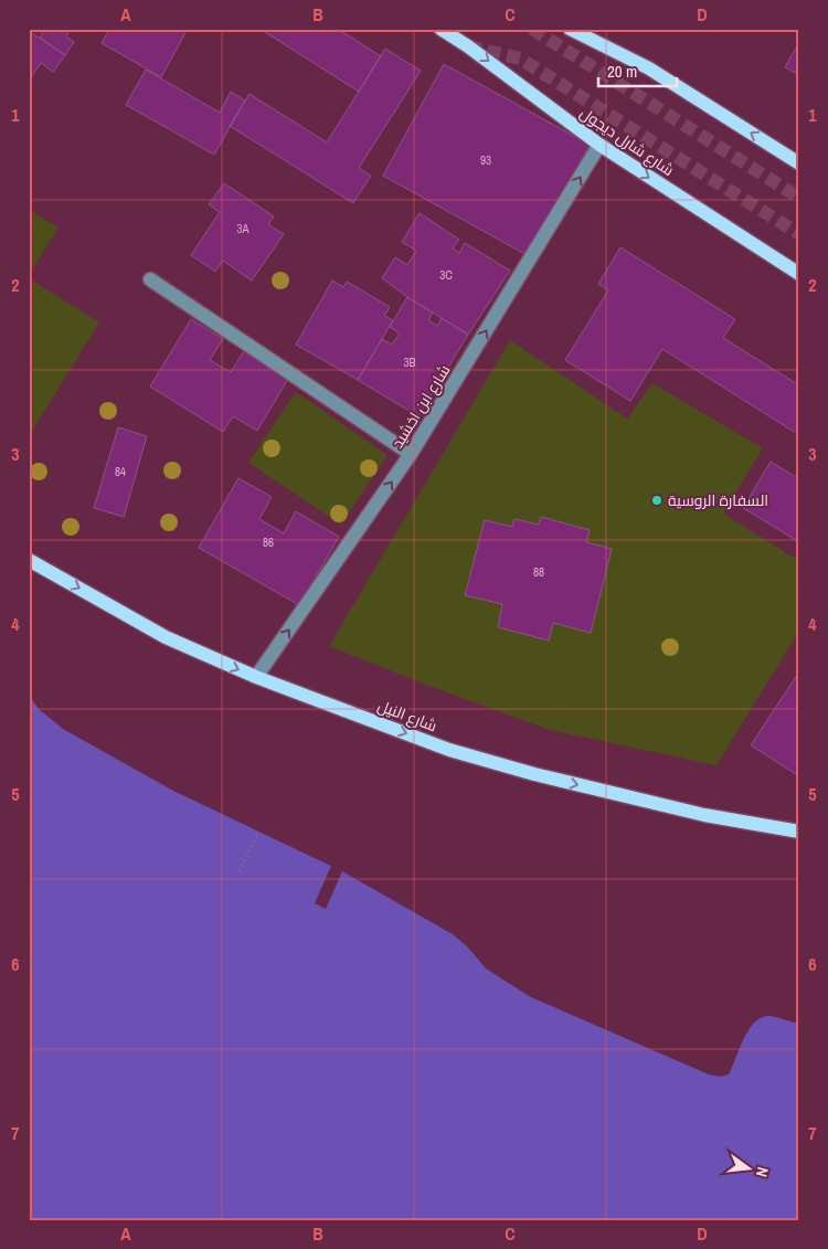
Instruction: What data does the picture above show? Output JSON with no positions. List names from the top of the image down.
{
  "streets": {
    "main road": ["شارع شارل ديجول", "شارع النيل"],
    "street": ["شارع ابن اخشيد"]
  },
  "crossings": [
    ["شارع شارل ديجول", "شارع ابن اخشيد"],
    ["شارع ابن اخشيد", "شارع النيل"]
  ],
  "one_way": ["شارع ابن اخشيد", "شارع النيل"],
  "places": ["السفارة الروسية"],
  "house_numbers": [
    "93",
    "3A",
    "3C",
    "3B",
    "84",
    "86",
    "88"
  ],
  "scale_bar": "20 m",
  "north": "right",
  "grid": {
    "columns": [
      "A",
      "B",
      "C",
      "D"
    ],
    "rows": [
      "1",
      "2",
      "3",
      "4",
      "5",
      "6",
      "7"
    ]
  }
}
